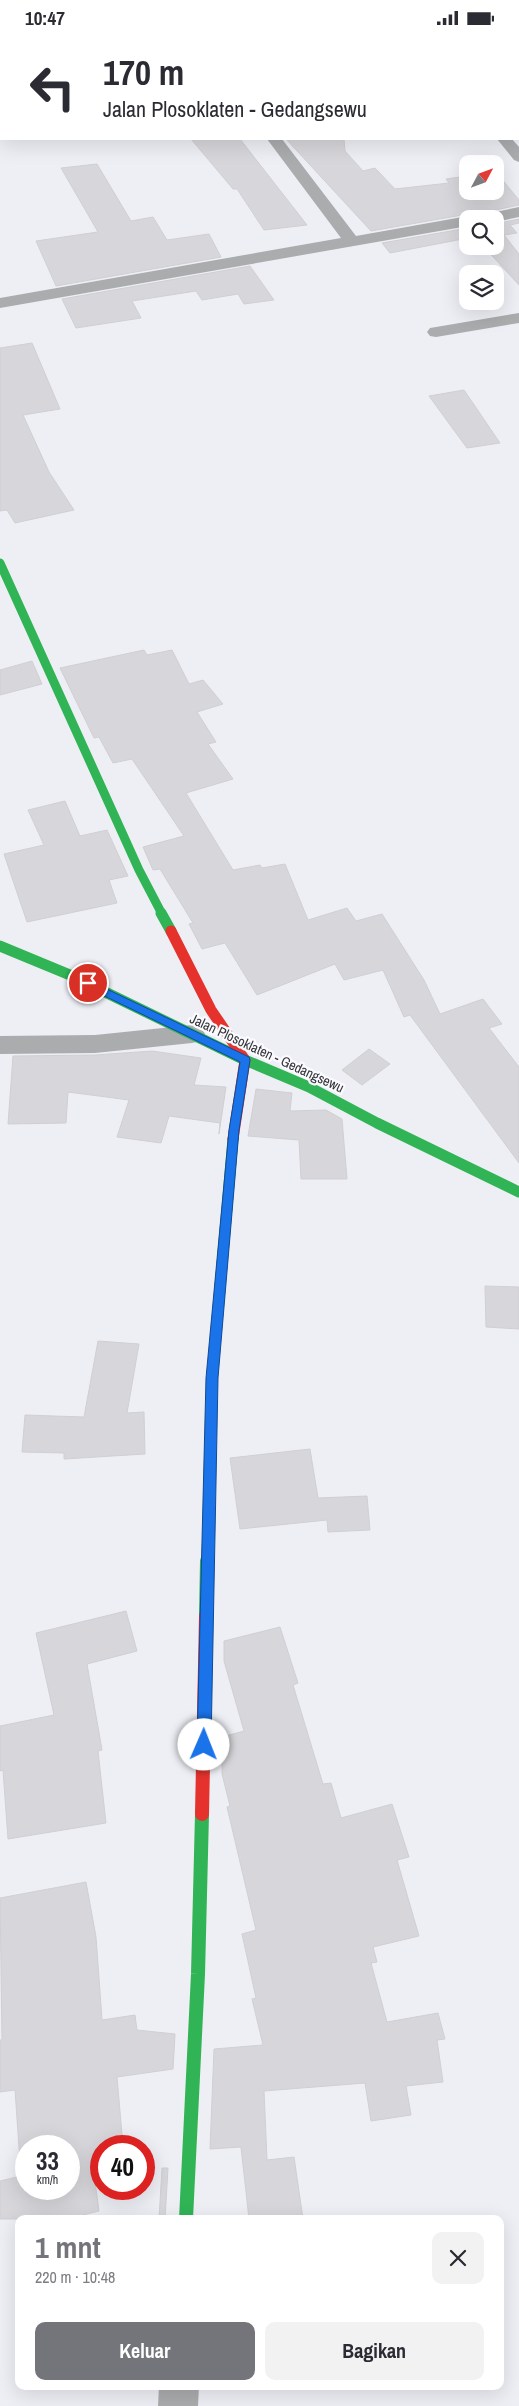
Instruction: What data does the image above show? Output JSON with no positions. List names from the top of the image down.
{
  "streets": {
    "street": ["Jalan Plosoklaten - Gedangsewu"]
  },
  "north": "top right",
  "page": {
    "status": "10:47",
    "turn": ["170 m", "Jalan Plosoklaten - Gedangsewu"],
    "speed": "33 km/h",
    "limit": "40",
    "heading": ["1 mnt", "220 m · 10:48"],
    "buttons": ["Keluar", "Bagikan"]
  }
}
